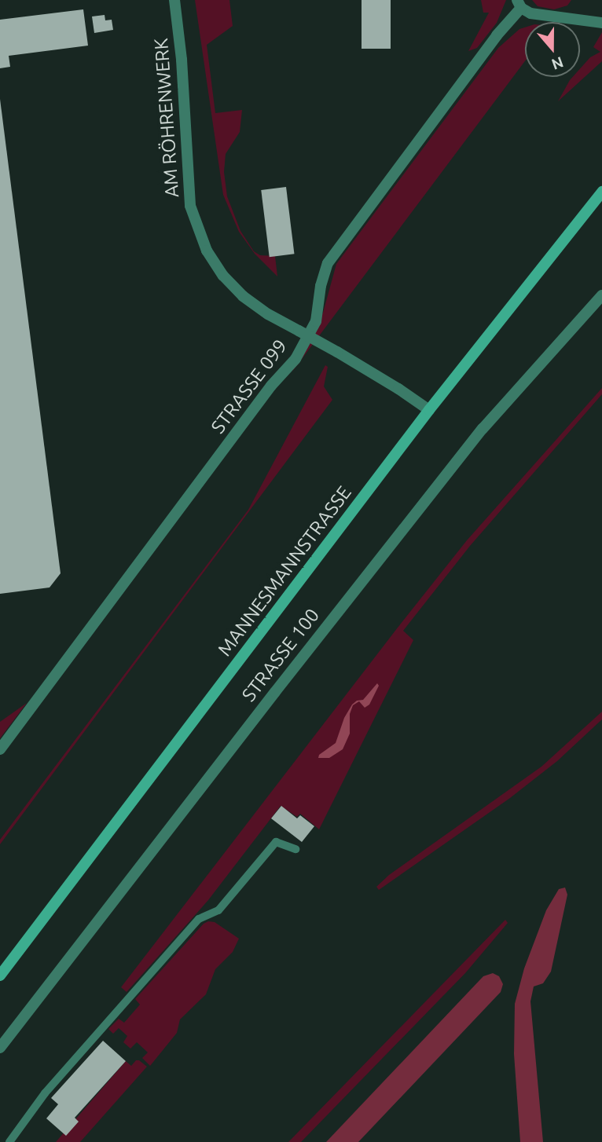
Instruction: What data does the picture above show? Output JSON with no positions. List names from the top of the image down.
{
  "streets": {
    "main road": ["MANNESMANNSTRASSE"],
    "street": ["AM RÖHRENWERK", "STRASSE 099", "STRASSE 100"]
  },
  "crossings": [
    ["AM RÖHRENWERK", "MANNESMANNSTRASSE"]
  ],
  "north": "bottom"
}
